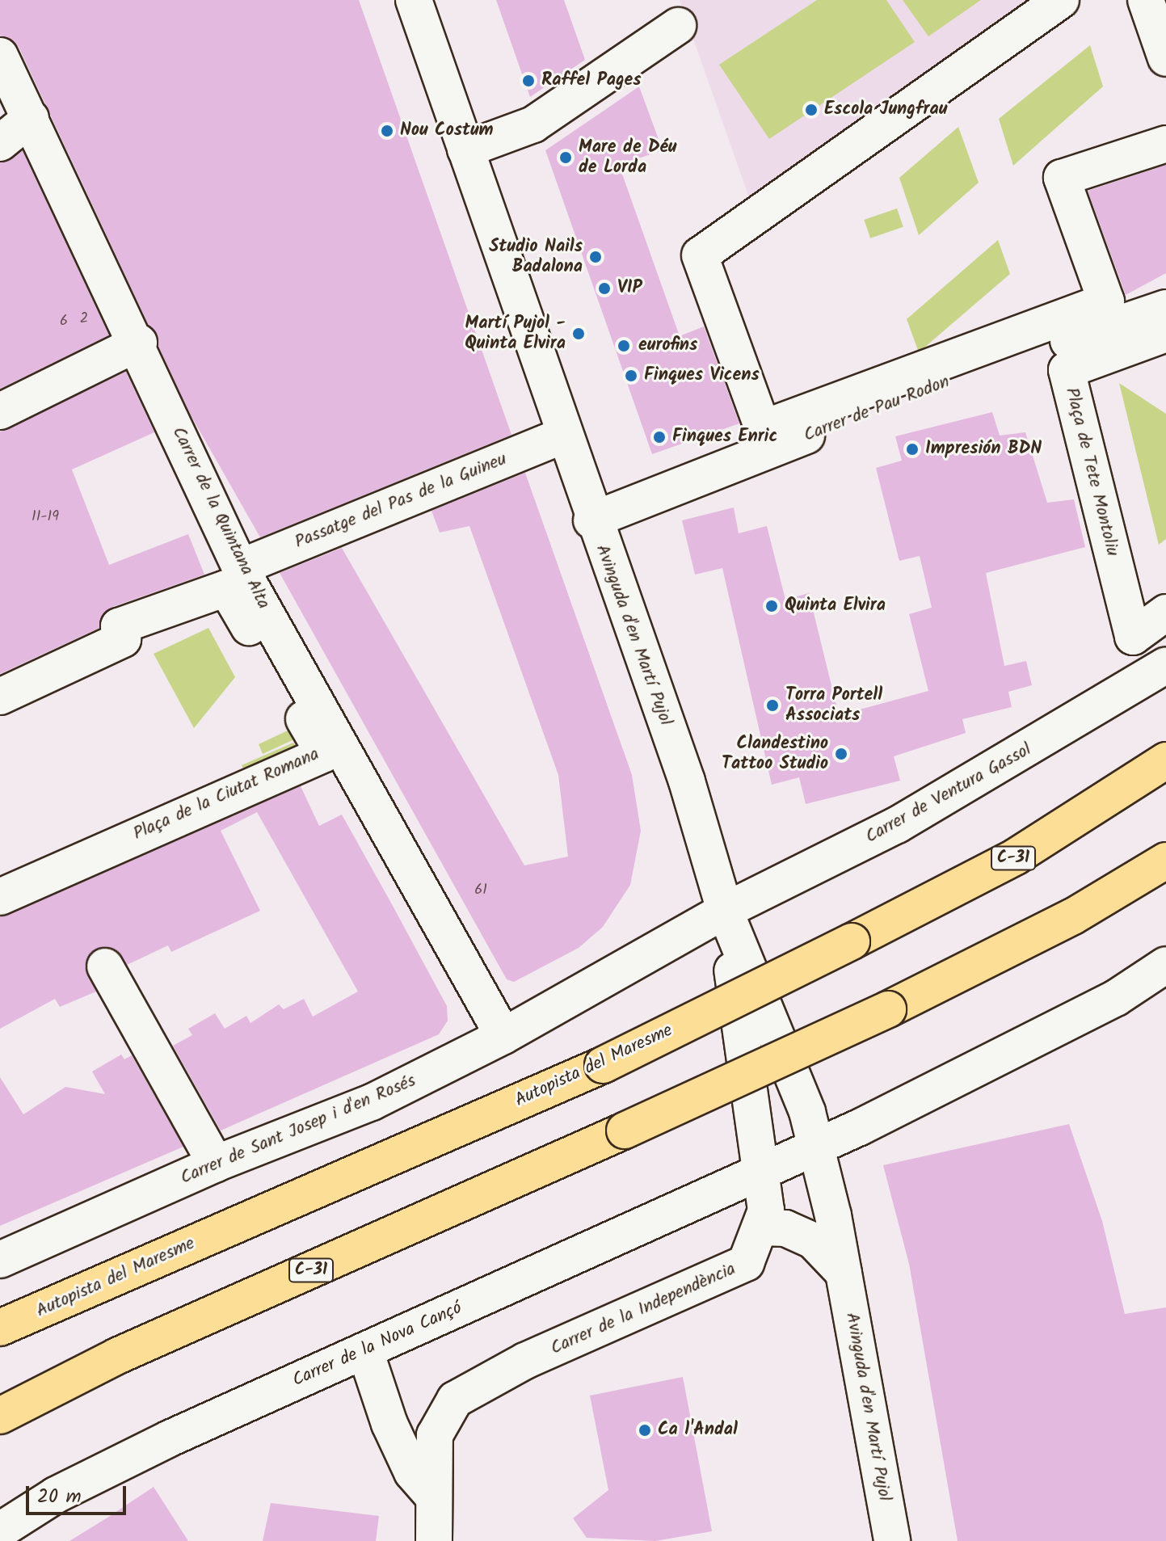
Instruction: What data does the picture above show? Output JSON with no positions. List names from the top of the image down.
{
  "streets": {
    "highway": ["C-31", "Autopista del Maresme"],
    "street": [
      "Carrer de Pau Rodon",
      "Plaça de Tete Montoliu",
      "Passatge del Pas de la Guineu",
      "Carrer de la Quintana Alta",
      "Avinguda d'en Martí Pujol",
      "Carrer de Ventura Gassol",
      "Plaça de la Ciutat Romana",
      "Carrer de Sant Josep i d'en Rosés",
      "Carrer de la Independència",
      "Carrer de la Nova Cançó"
    ]
  },
  "crossings": [
    ["Carrer de Pau Rodon", "Avinguda d'en Martí Pujol"],
    ["Passatge del Pas de la Guineu", "Carrer de la Quintana Alta"],
    ["Passatge del Pas de la Guineu", "Avinguda d'en Martí Pujol"],
    ["Carrer de la Quintana Alta", "Carrer de Sant Josep i d'en Rosés"],
    ["Avinguda d'en Martí Pujol", "Carrer de Ventura Gassol"],
    ["Avinguda d'en Martí Pujol", "Carrer de Sant Josep i d'en Rosés"],
    ["Avinguda d'en Martí Pujol", "Carrer de la Independència"],
    ["Avinguda d'en Martí Pujol", "Carrer de la Nova Cançó"],
    ["Carrer de Ventura Gassol", "Carrer de Sant Josep i d'en Rosés"],
    ["Carrer de Ventura Gassol", "Carrer de la Independència"],
    ["Carrer de Sant Josep i d'en Rosés", "Carrer de la Independència"],
    ["Carrer de la Independència", "Carrer de la Nova Cançó"]
  ],
  "places": [
    "Raffel Pages",
    "Escola Jungfrau",
    "Nou Costum",
    "Mare de Déu de Lorda",
    "Studio Nails Badalona",
    "VIP",
    "Martí Pujol - Quinta Elvira",
    "eurofins",
    "Finques Vicens",
    "Finques Enric",
    "Impresión BDN",
    "Quinta Elvira",
    "Torra Portell Associats",
    "Clandestino Tattoo Studio",
    "Ca l'Andal"
  ],
  "house_numbers": [
    "2",
    "6",
    "11-19",
    "61"
  ],
  "scale_bar": "20 m"
}
